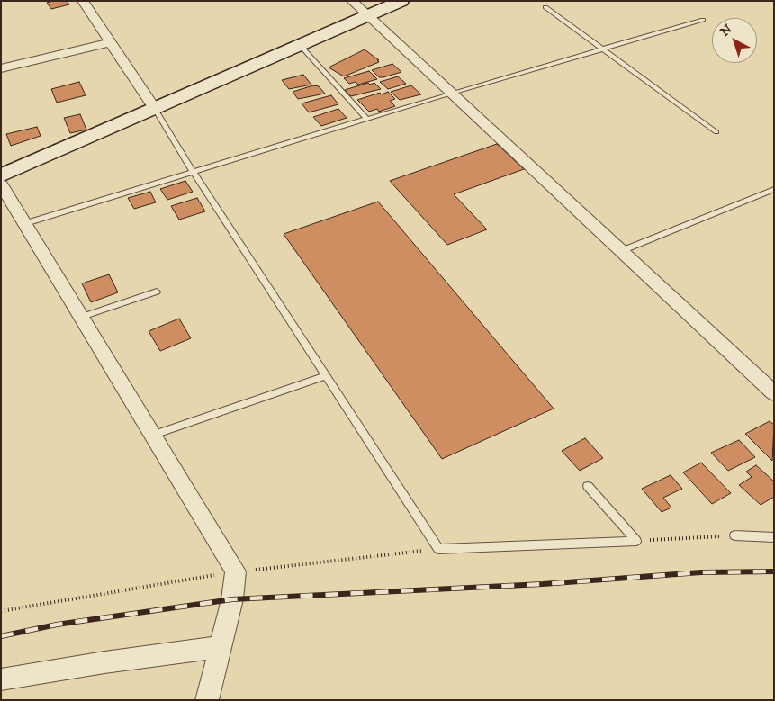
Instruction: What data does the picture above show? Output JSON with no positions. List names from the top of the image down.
{
  "north": "top left"
}
